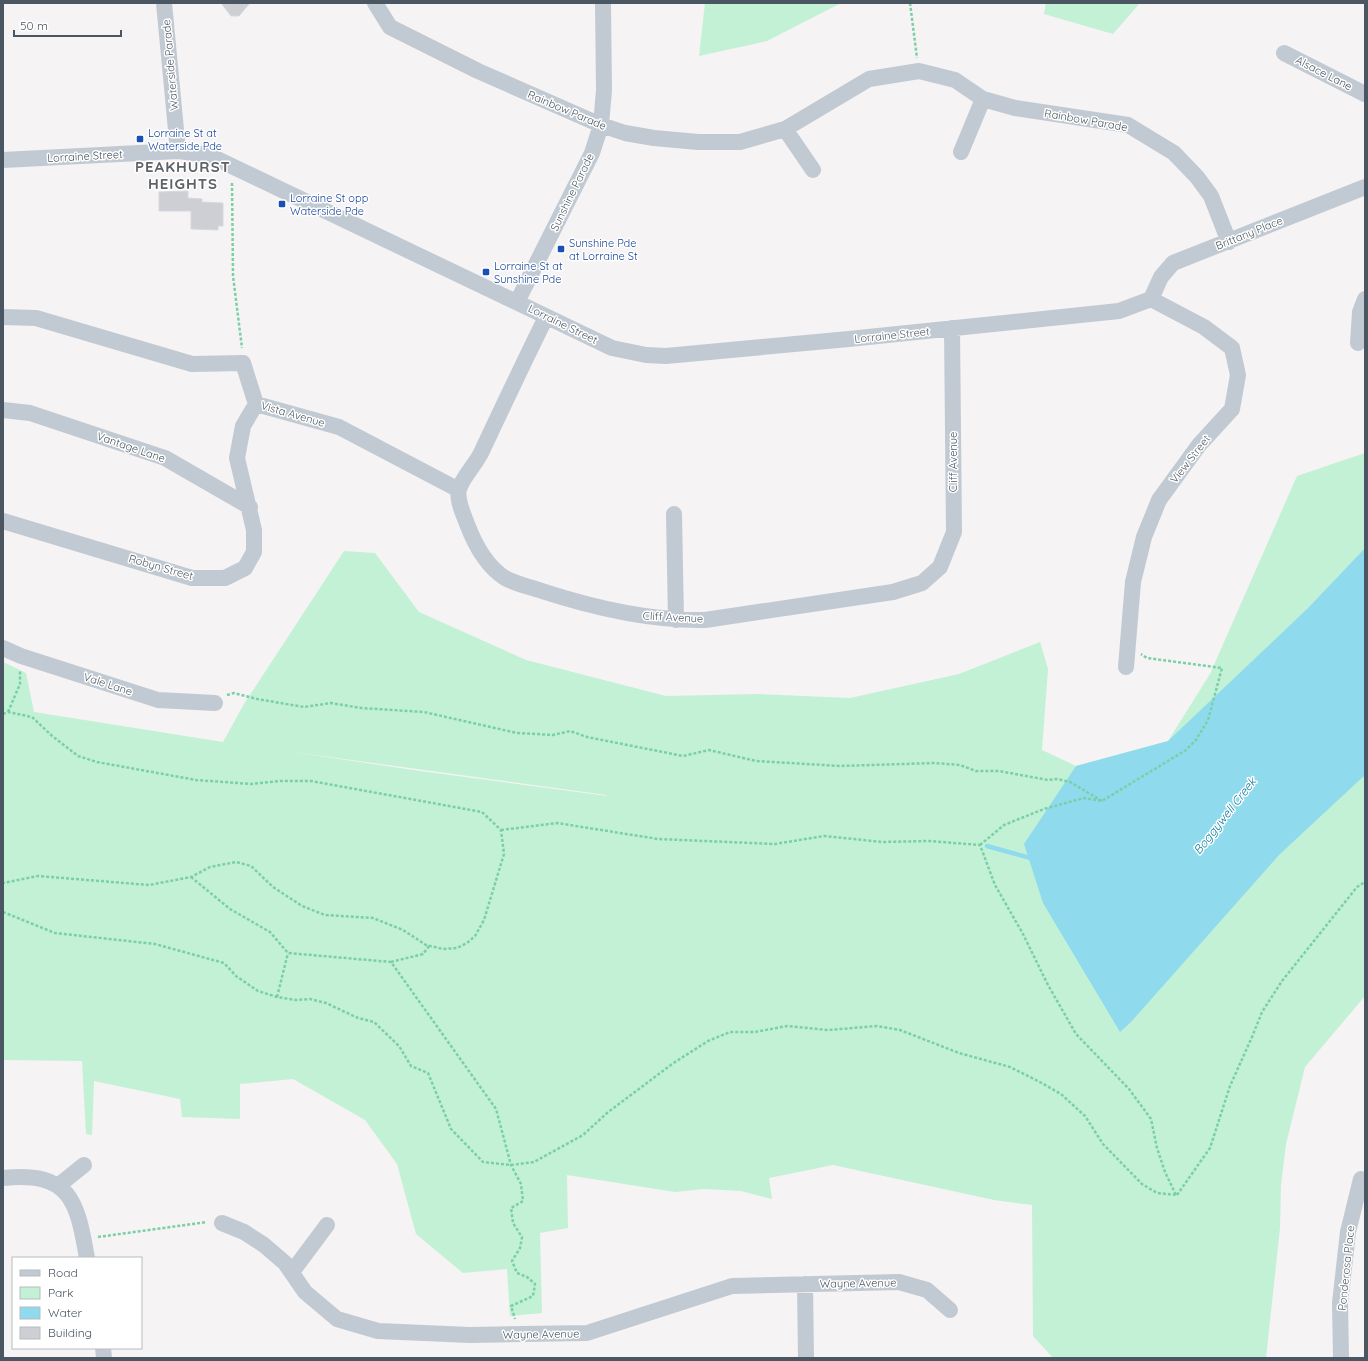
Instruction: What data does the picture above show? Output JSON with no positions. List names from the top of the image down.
{
  "streets": {
    "street": [
      "Waterside Parade",
      "Alsace Lane",
      "Rainbow Parade",
      "Lorraine Street",
      "Sunshine Parade",
      "Brittany Place",
      "Vista Avenue",
      "Vantage Lane",
      "View Street",
      "Cliff Avenue",
      "Robyn Street",
      "Vale Lane",
      "Ponderosa Place",
      "Wayne Avenue"
    ]
  },
  "crossings": [
    ["Waterside Parade", "Lorraine Street"],
    ["Rainbow Parade", "Sunshine Parade"],
    ["Rainbow Parade", "Brittany Place"],
    ["Lorraine Street", "Sunshine Parade"],
    ["Lorraine Street", "Brittany Place"],
    ["Lorraine Street", "View Street"],
    ["Lorraine Street", "Cliff Avenue"],
    ["Brittany Place", "View Street"],
    ["Vista Avenue", "Cliff Avenue"],
    ["Vista Avenue", "Robyn Street"],
    ["Vantage Lane", "Robyn Street"]
  ],
  "districts": ["PEAKHURST HEIGHTS"],
  "water": ["Boggywell Creek"],
  "places": {
    "transit": [
      "Lorraine St at Waterside Pde",
      "Lorraine St opp Waterside Pde",
      "Sunshine Pde at Lorraine St",
      "Lorraine St at Sunshine Pde"
    ]
  },
  "legend": [
    "Road",
    "Park",
    "Water",
    "Building"
  ],
  "scale_bar": "50 m"
}
